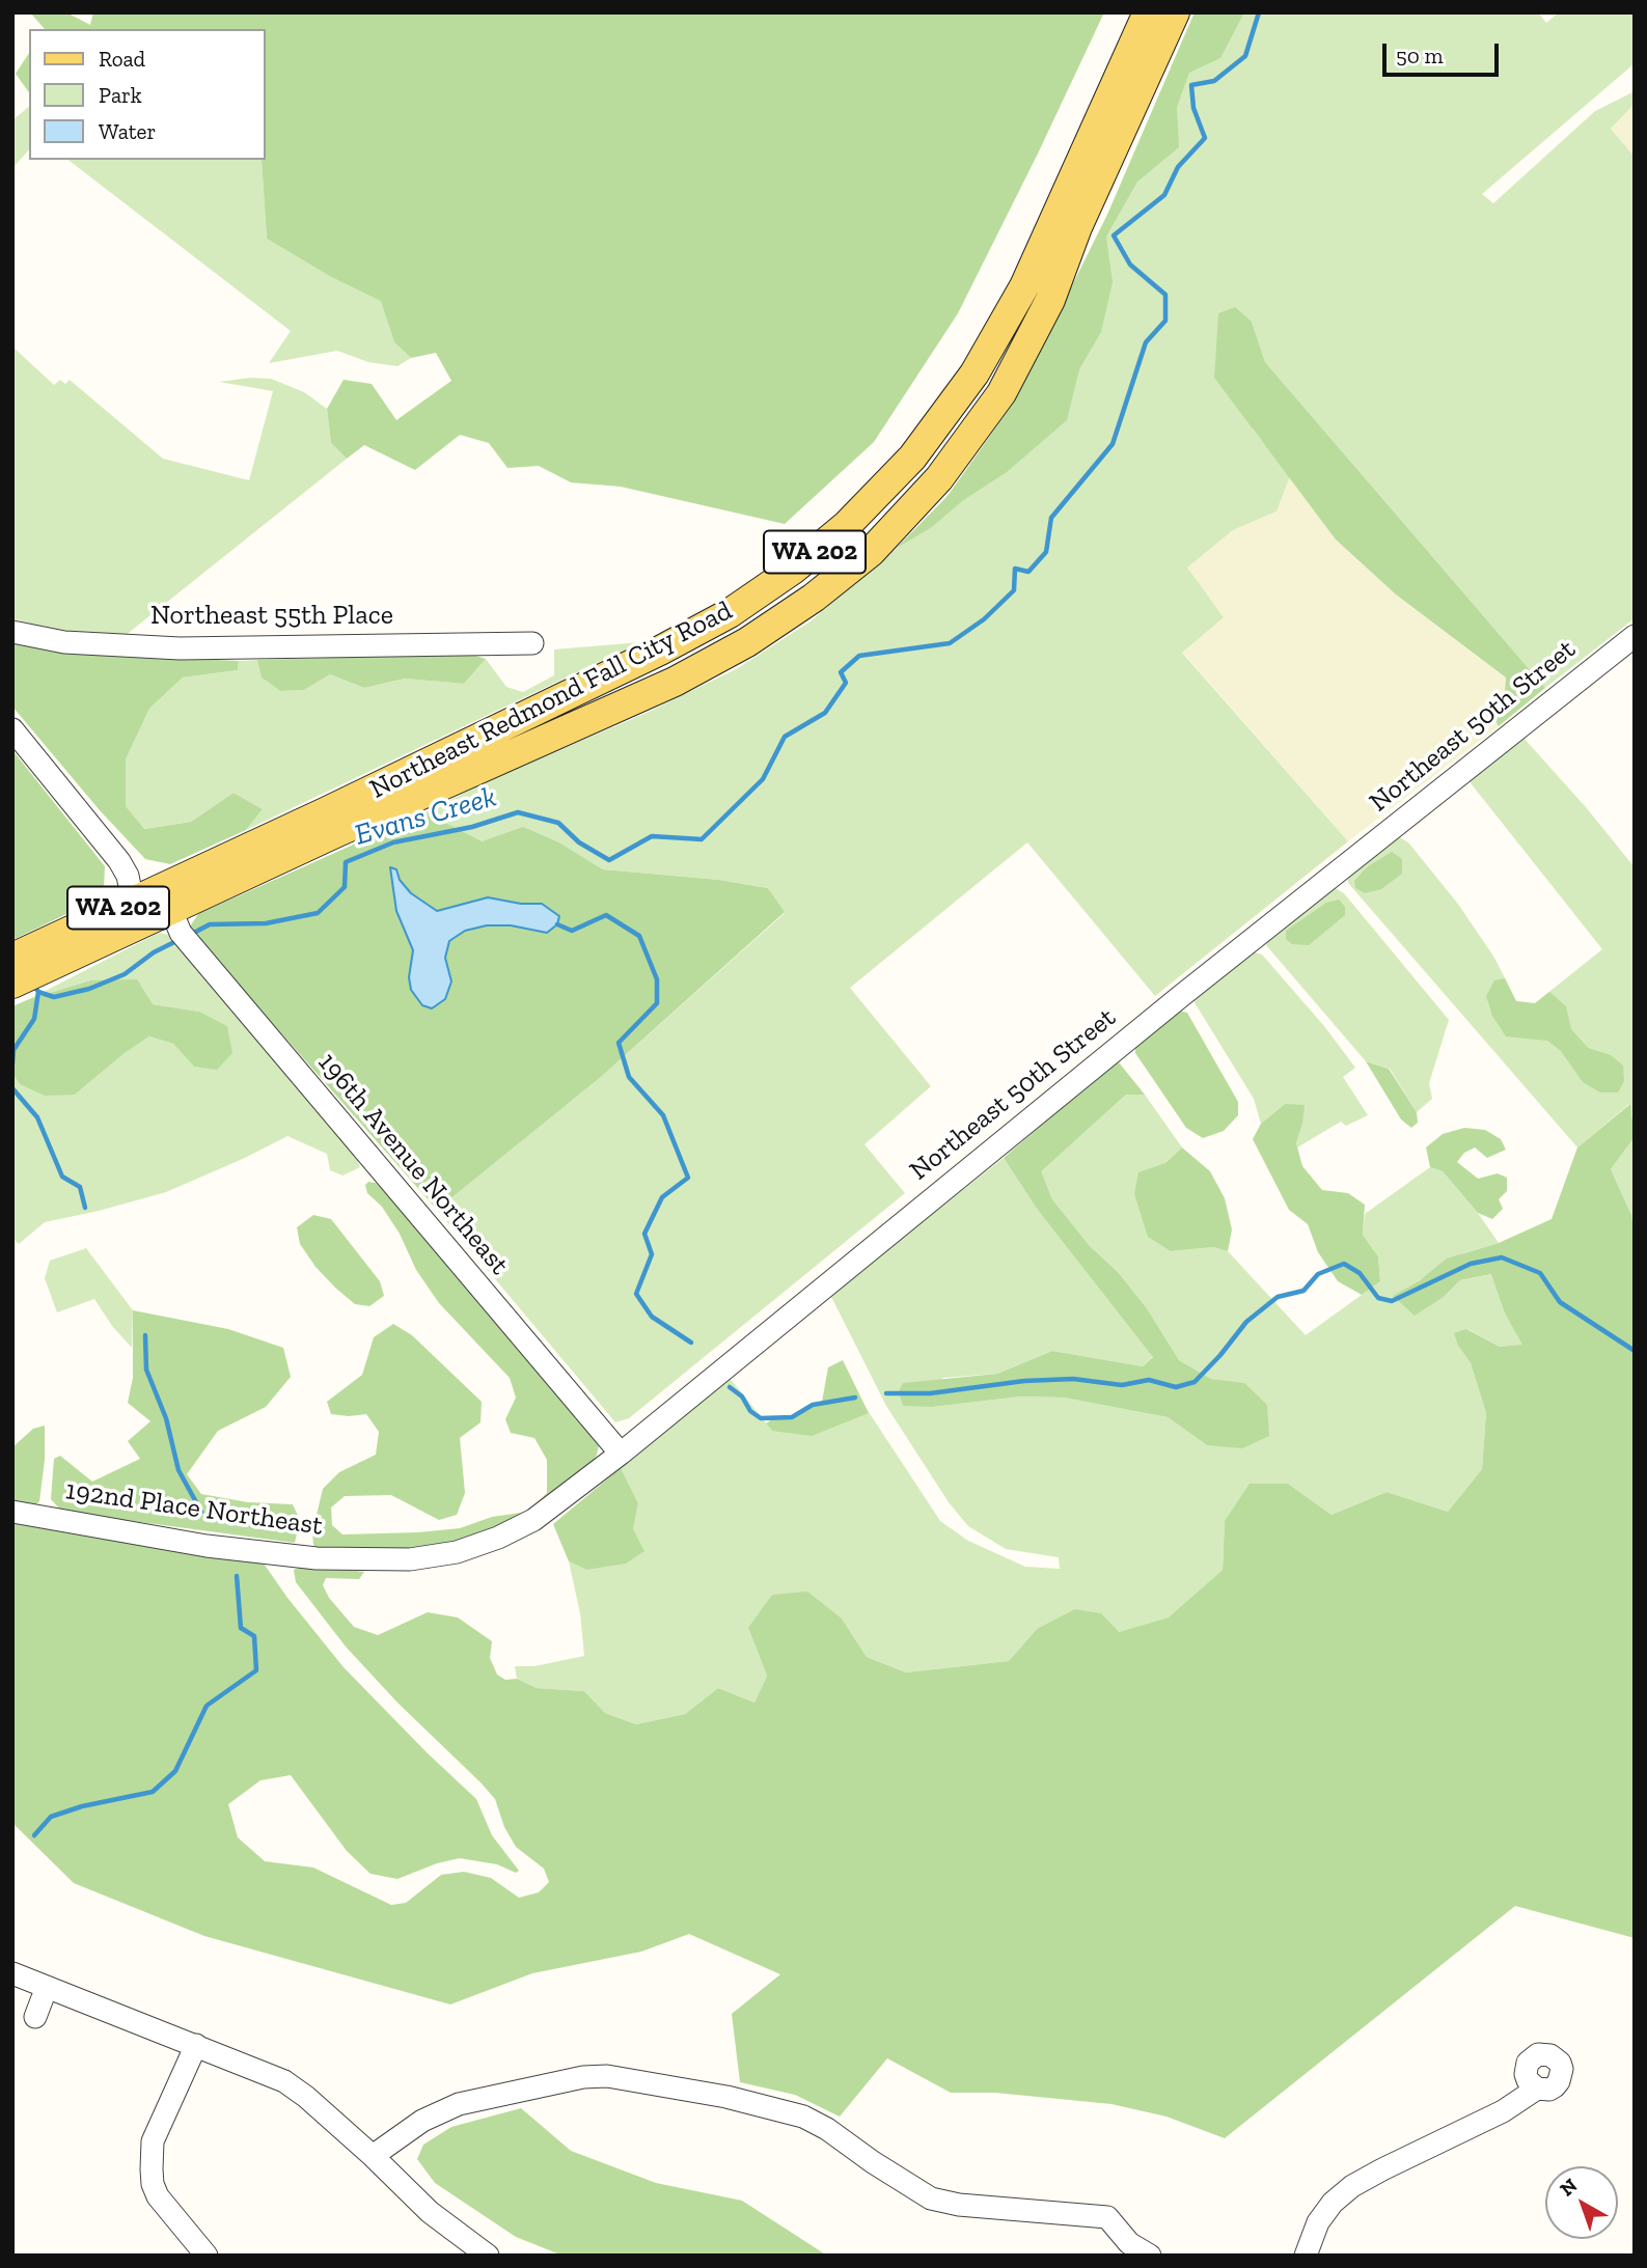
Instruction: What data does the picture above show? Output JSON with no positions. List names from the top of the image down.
{
  "streets": {
    "main road": ["WA 202", "Northeast Redmond Fall City Road"],
    "street": [
      "Northeast 55th Place",
      "Northeast 50th Street",
      "196th Avenue Northeast",
      "192nd Place Northeast"
    ]
  },
  "crossings": [
    ["Northeast Redmond Fall City Road", "196th Avenue Northeast"],
    ["Northeast 50th Street", "196th Avenue Northeast"],
    ["Northeast 50th Street", "192nd Place Northeast"]
  ],
  "water": ["Evans Creek"],
  "legend": ["Road", "Park", "Water"],
  "scale_bar": "50 m",
  "north": "top left"
}
